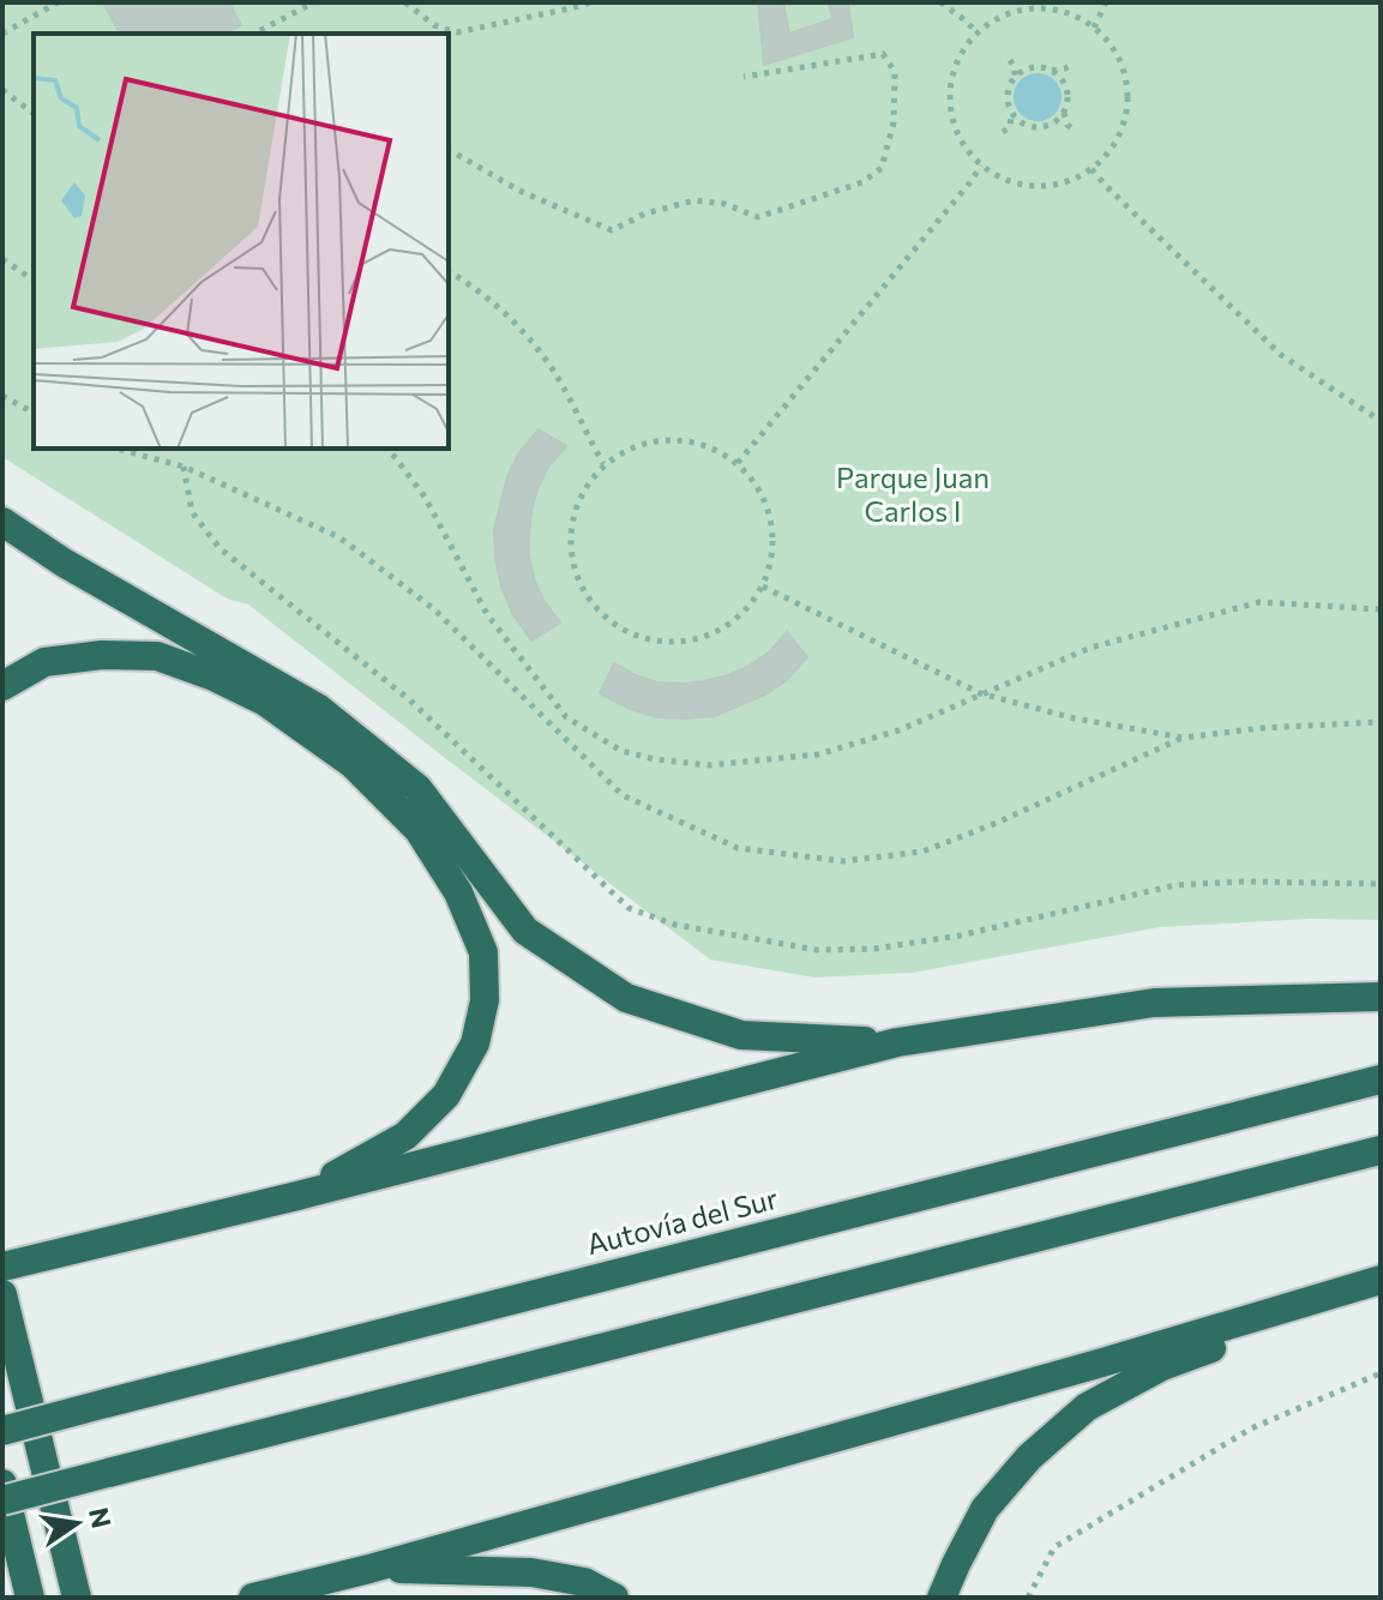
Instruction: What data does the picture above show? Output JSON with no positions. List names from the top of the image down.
{
  "streets": {
    "highway": ["Autovía del Sur"]
  },
  "parks": ["Parque Juan Carlos I"],
  "north": "right"
}
